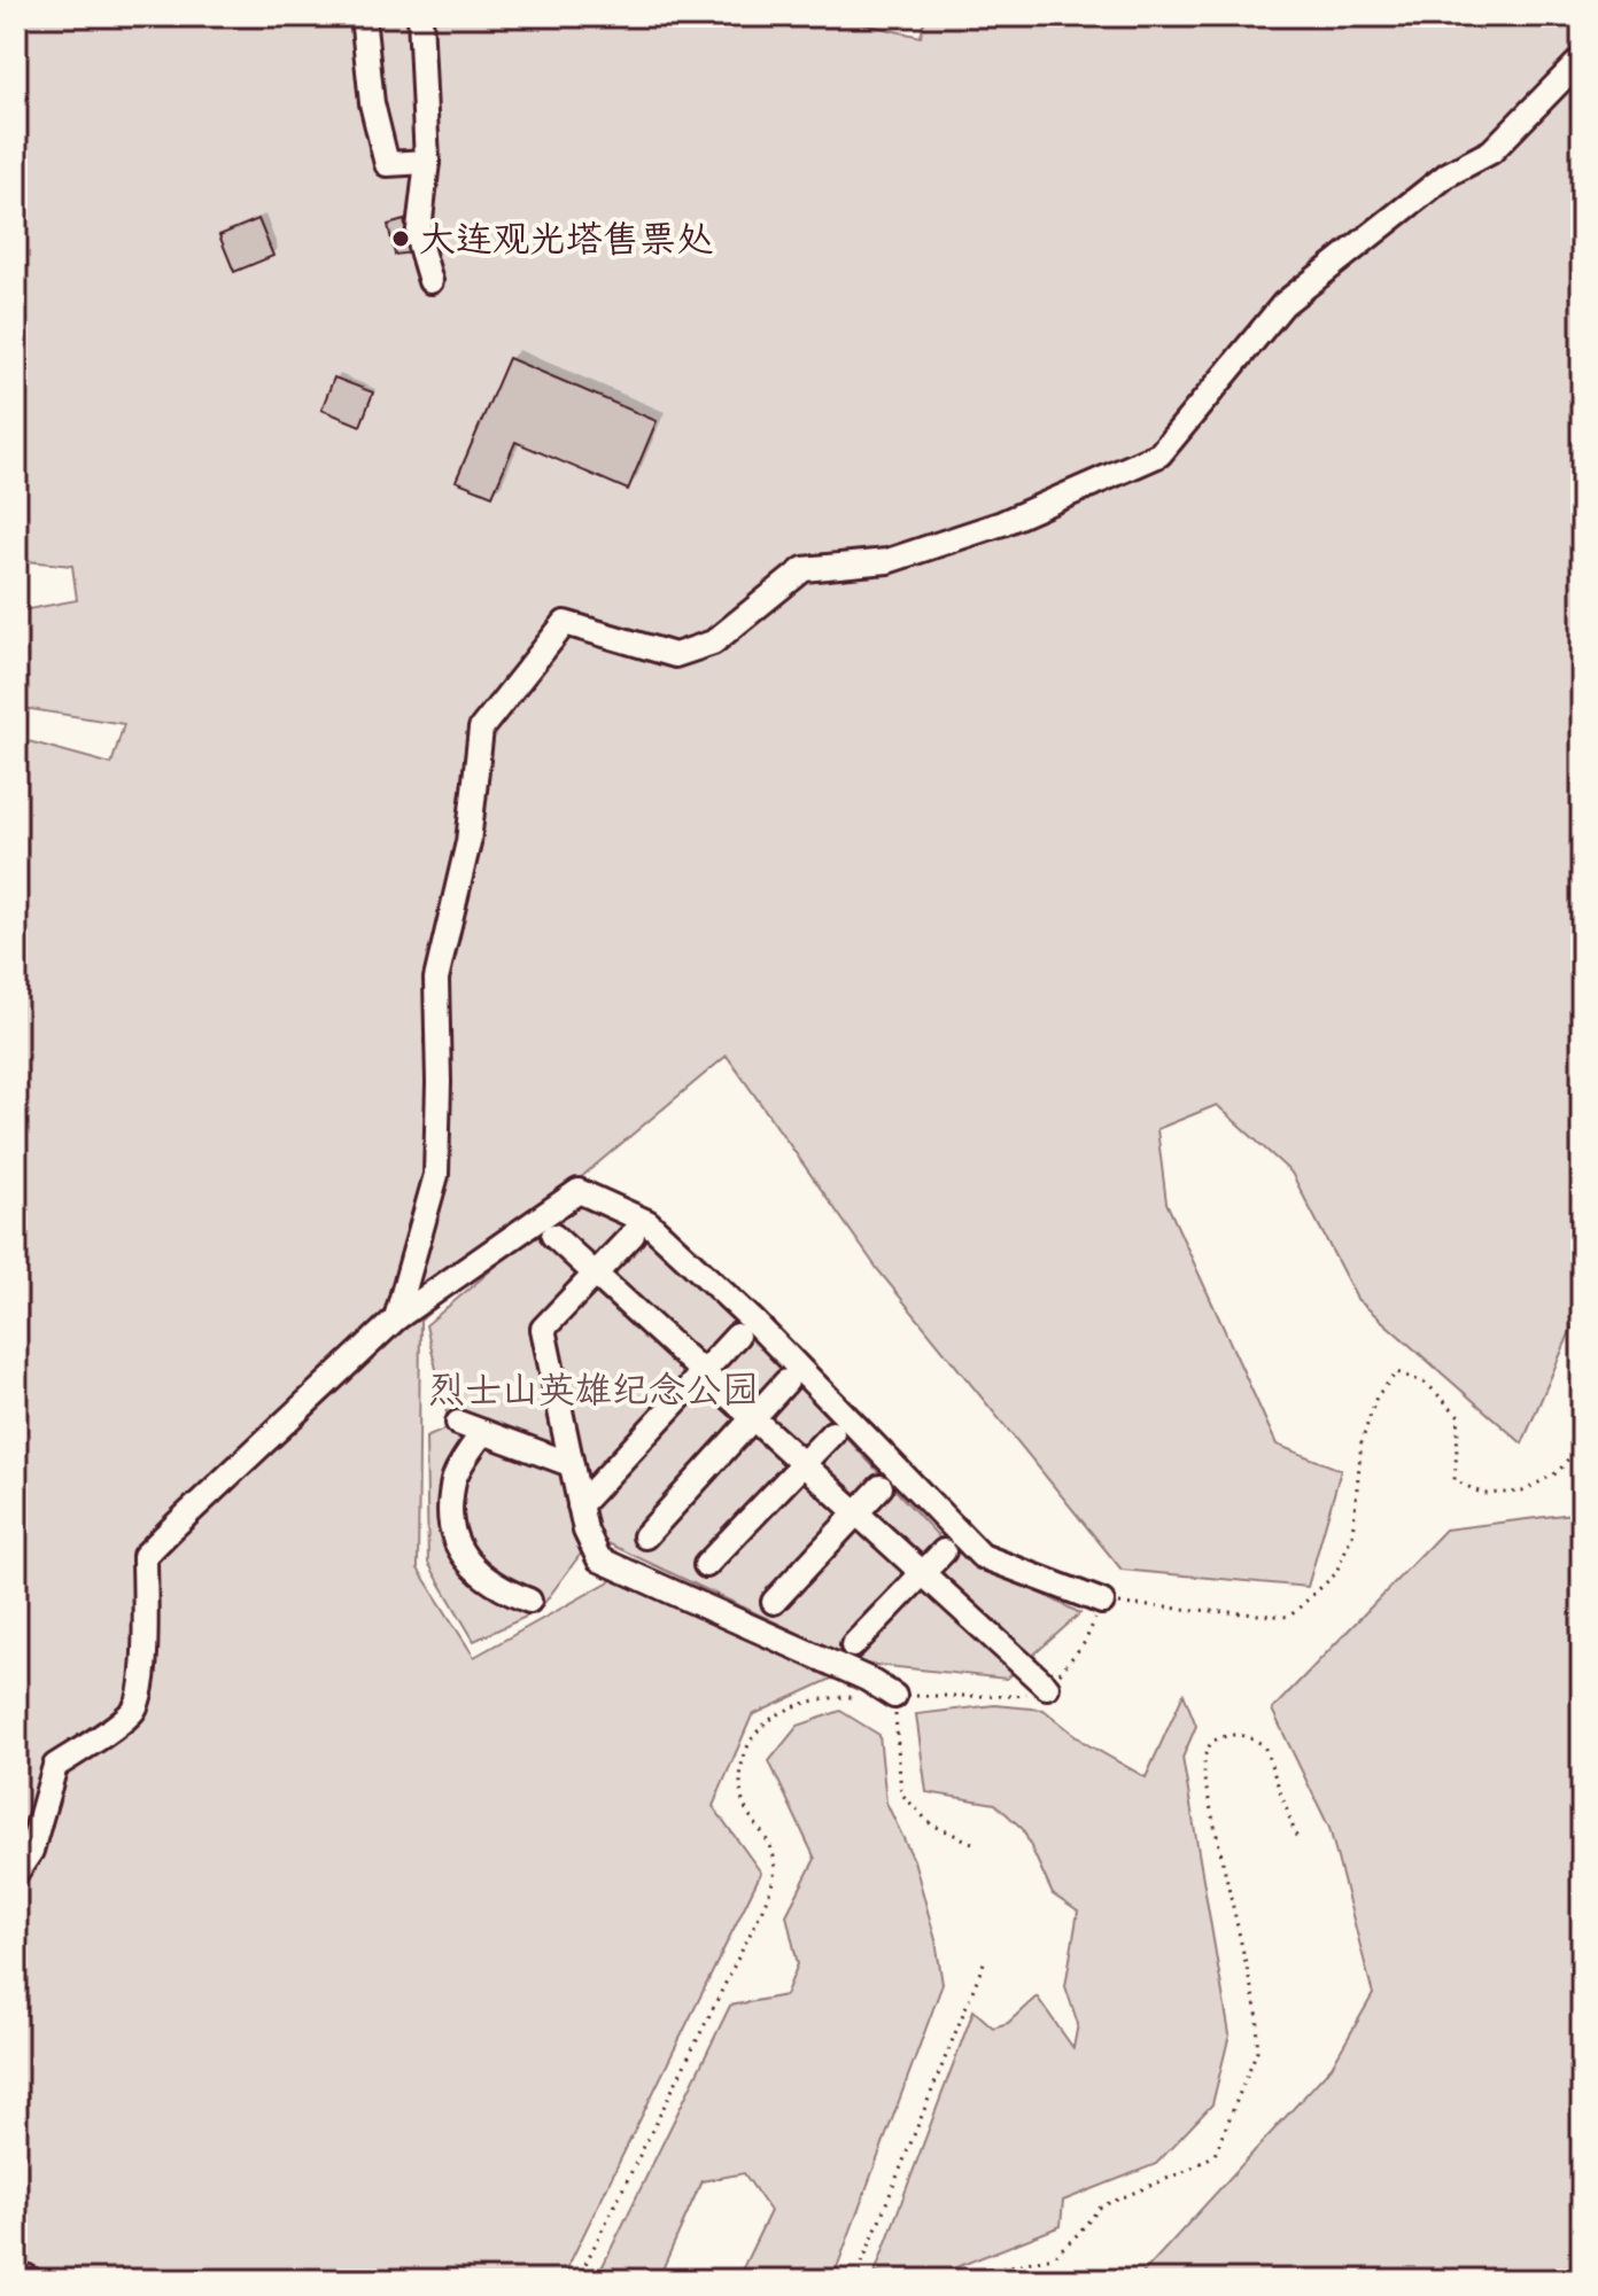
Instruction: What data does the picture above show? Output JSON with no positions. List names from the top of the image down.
{
  "parks": ["烈士山英雄纪念公园"],
  "places": ["大连观光塔售票处"]
}
